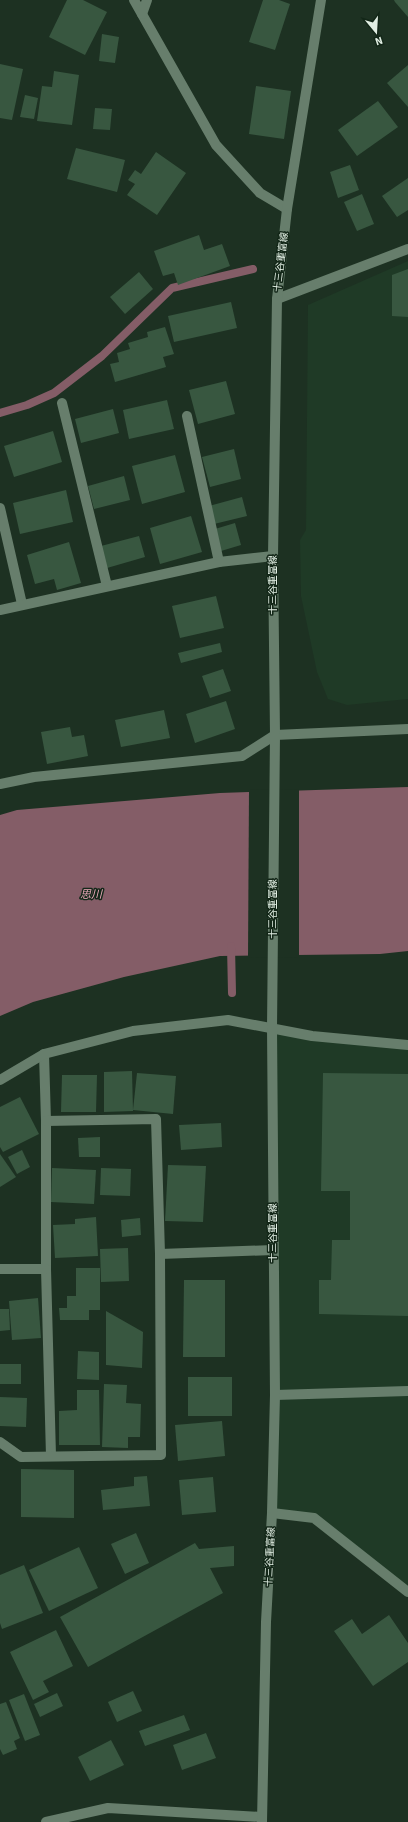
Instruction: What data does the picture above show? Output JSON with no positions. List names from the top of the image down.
{
  "streets": {
    "street": ["十三谷重富線"]
  },
  "water": ["思川"],
  "north": "bottom"
}
